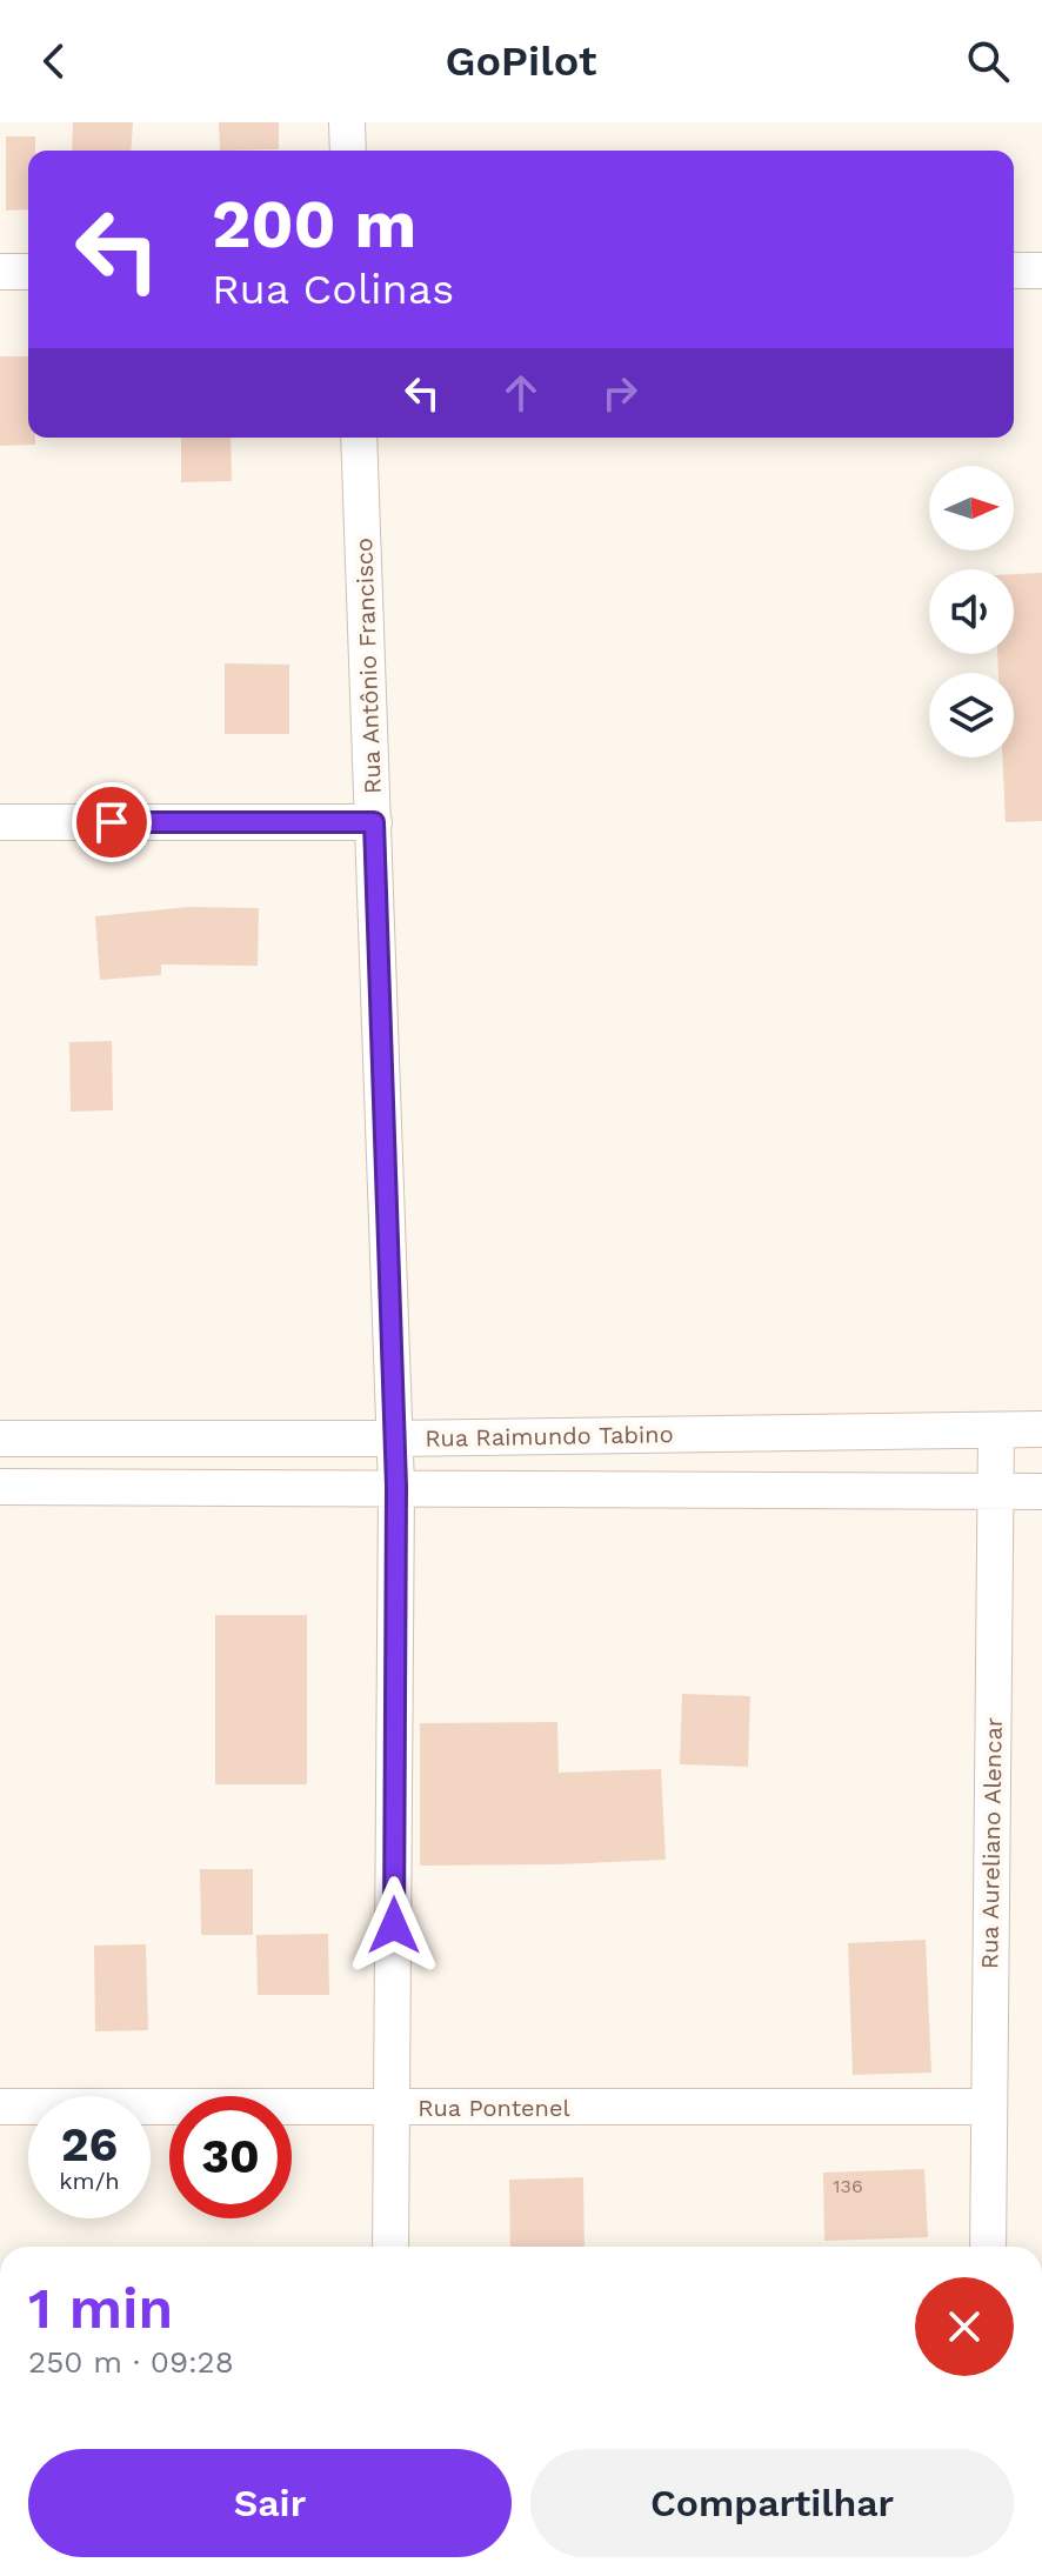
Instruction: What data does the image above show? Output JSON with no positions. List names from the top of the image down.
{
  "streets": {
    "street": [
      "Rua Antônio Francisco",
      "Rua Raimundo Tabino",
      "Rua Aureliano Alencar",
      "Rua Pontenel"
    ]
  },
  "crossings": [
    ["Rua Antônio Francisco", "Rua Raimundo Tabino"],
    ["Rua Antônio Francisco", "Rua Pontenel"],
    ["Rua Raimundo Tabino", "Rua Aureliano Alencar"],
    ["Rua Aureliano Alencar", "Rua Pontenel"]
  ],
  "house_numbers": ["136"],
  "north": "right",
  "page": {
    "header": "GoPilot",
    "turn": ["200 m", "Rua Colinas"],
    "speed": "26 km/h",
    "limit": "30",
    "heading": ["1 min", "250 m · 09:28"],
    "buttons": ["Sair", "Compartilhar"]
  }
}
